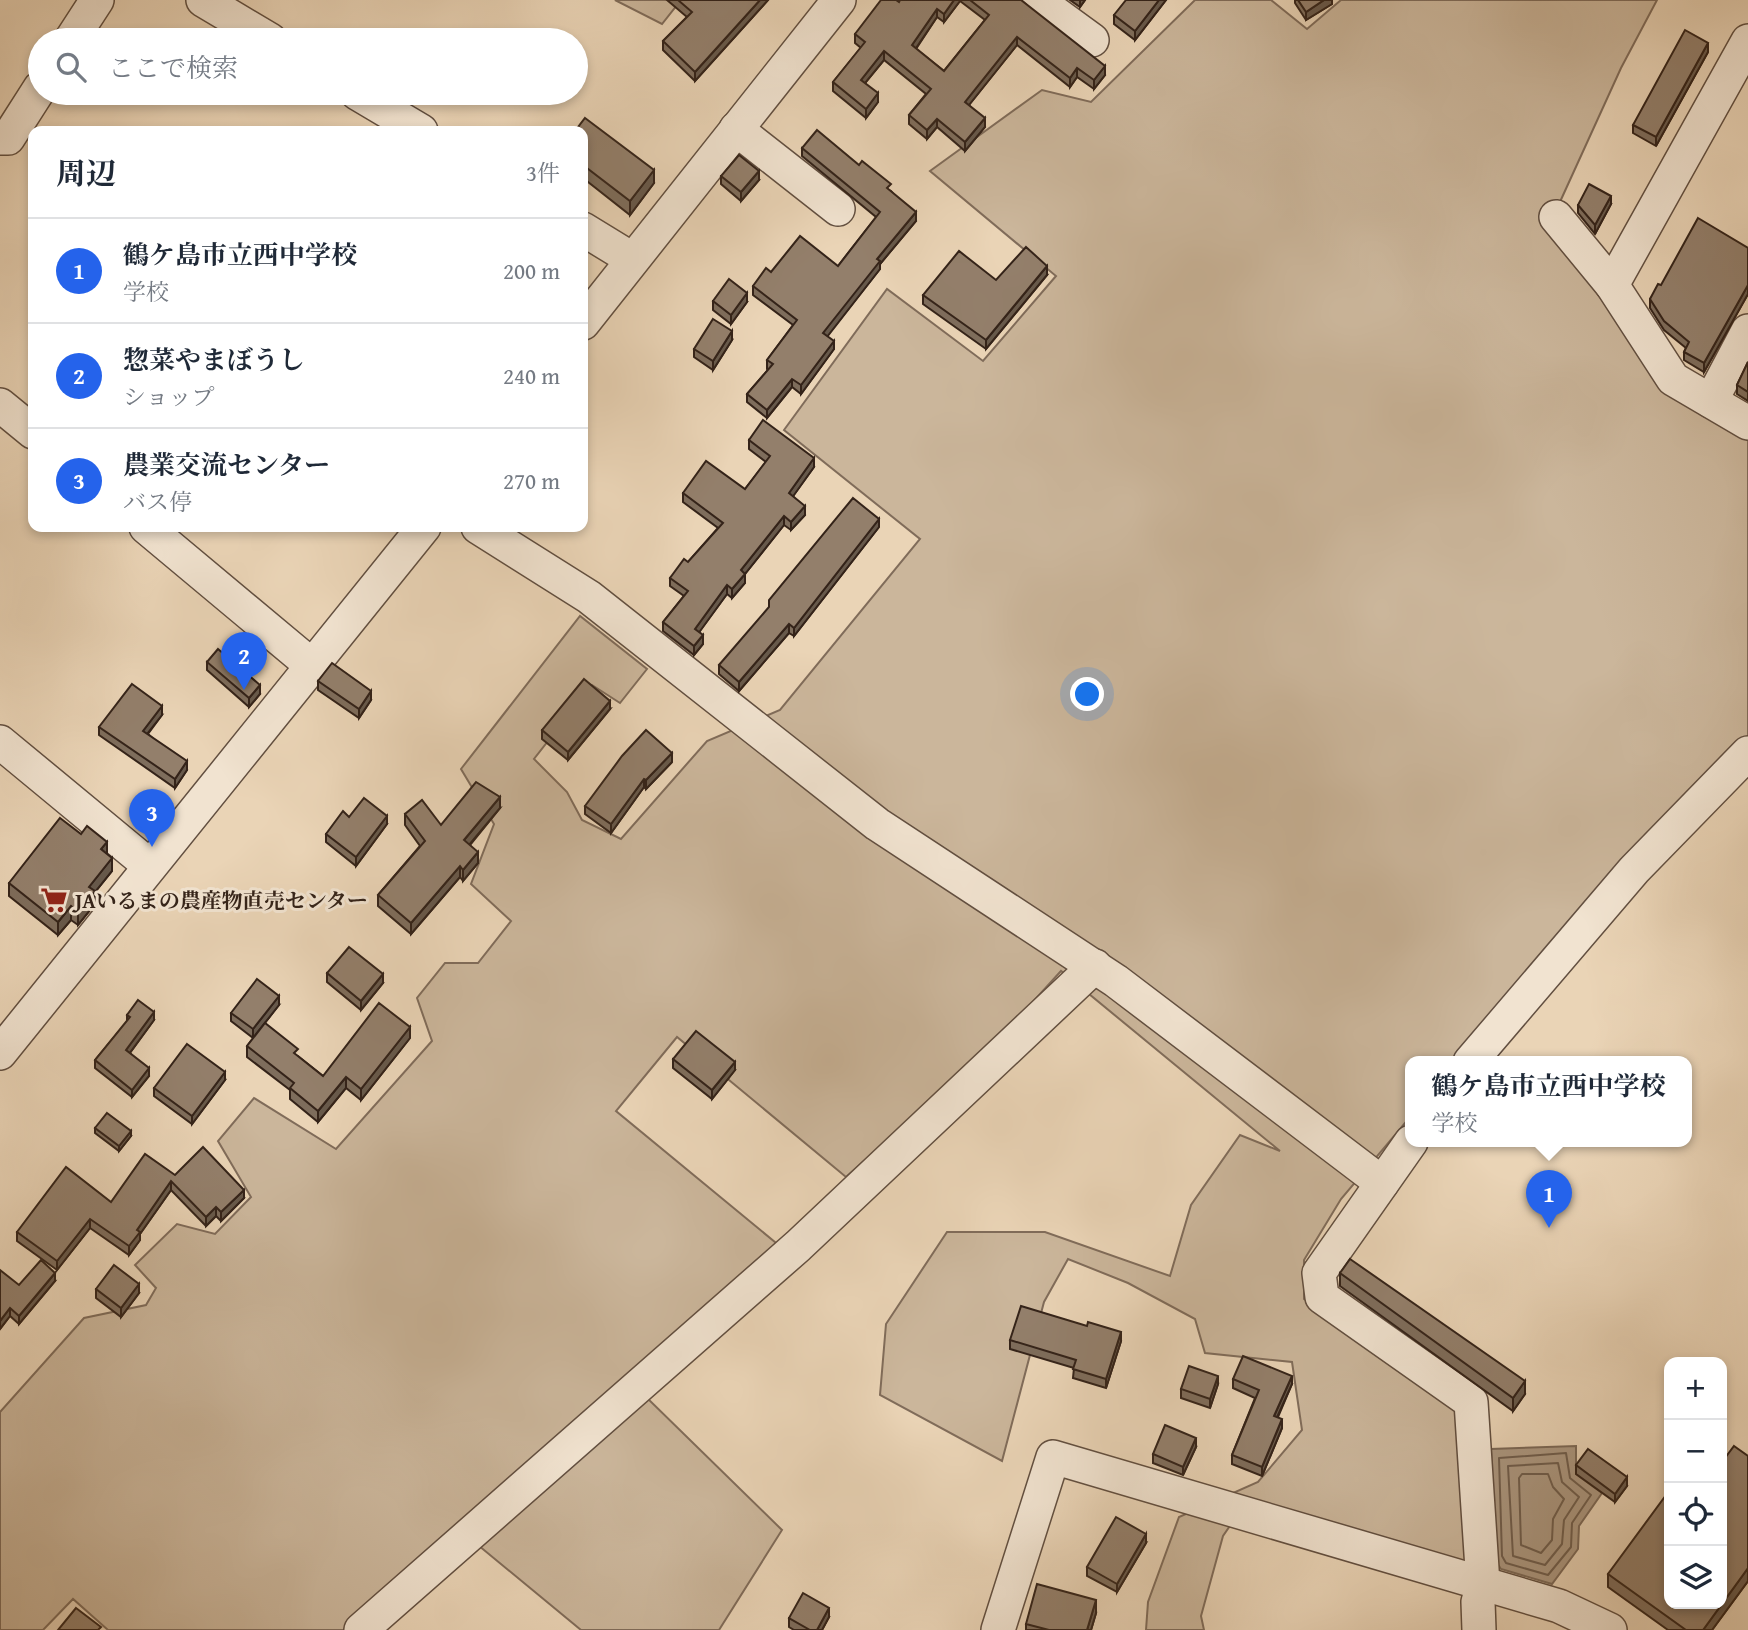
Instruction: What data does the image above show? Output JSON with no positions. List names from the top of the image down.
{
  "places": {
    "supermarket": ["JAいるまの農産物直売センター"]
  },
  "page": {
    "search": "ここで検索",
    "heading": ["周辺", "3件"],
    "list": [
      {
        "mark": "1",
        "name": "鶴ケ島市立西中学校",
        "note": "学校",
        "value": "200 m"
      },
      {
        "mark": "2",
        "name": "惣菜やまぼうし",
        "note": "ショップ",
        "value": "240 m"
      },
      {
        "mark": "3",
        "name": "農業交流センター",
        "note": "バス停",
        "value": "270 m"
      }
    ],
    "pins": ["2", "3", "1"],
    "popup": ["鶴ケ島市立西中学校", "学校"],
    "map_buttons": ["+", "−"]
  }
}
